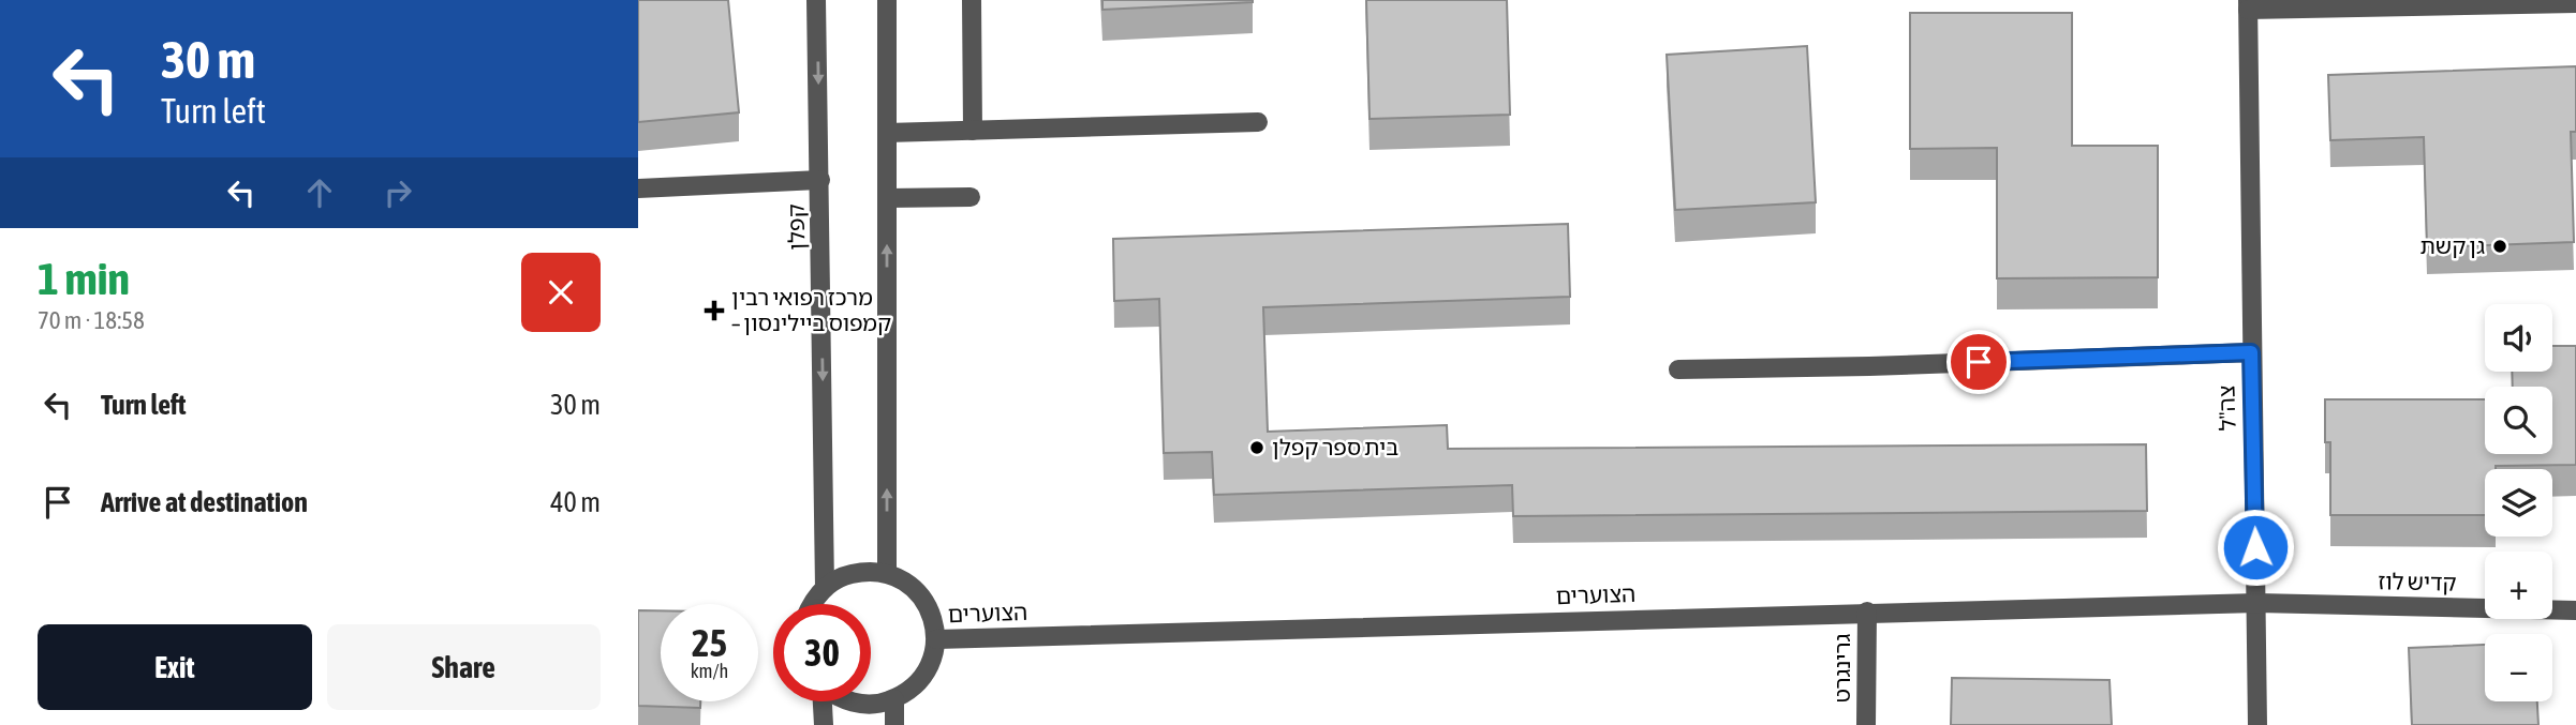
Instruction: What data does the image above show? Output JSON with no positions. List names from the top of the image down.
{
  "streets": {
    "street": [
      "קפלן",
      "צה\"ל",
      "קדיש לוז",
      "הצוערים",
      "גרינגרט"
    ]
  },
  "crossings": [
    ["צה\"ל", "קדיש לוז"],
    ["צה\"ל", "הצוערים"],
    ["קדיש לוז", "הצוערים"],
    ["הצוערים", "גרינגרט"]
  ],
  "places": {
    "other": ["גן קשת", "בית ספר קפלן"],
    "health": ["מרכז רפואי רבין – קמפוס ביילינסון"]
  },
  "page": {
    "turn": ["30 m", "Turn left"],
    "heading": ["1 min", "70 m · 18:58"],
    "map_buttons": ["+", "−"],
    "list": [
      {
        "name": "Turn left",
        "value": "30 m"
      },
      {
        "name": "Arrive at destination",
        "value": "40 m"
      }
    ],
    "speed": "25 km/h",
    "limit": "30",
    "buttons": ["Exit", "Share"]
  }
}
